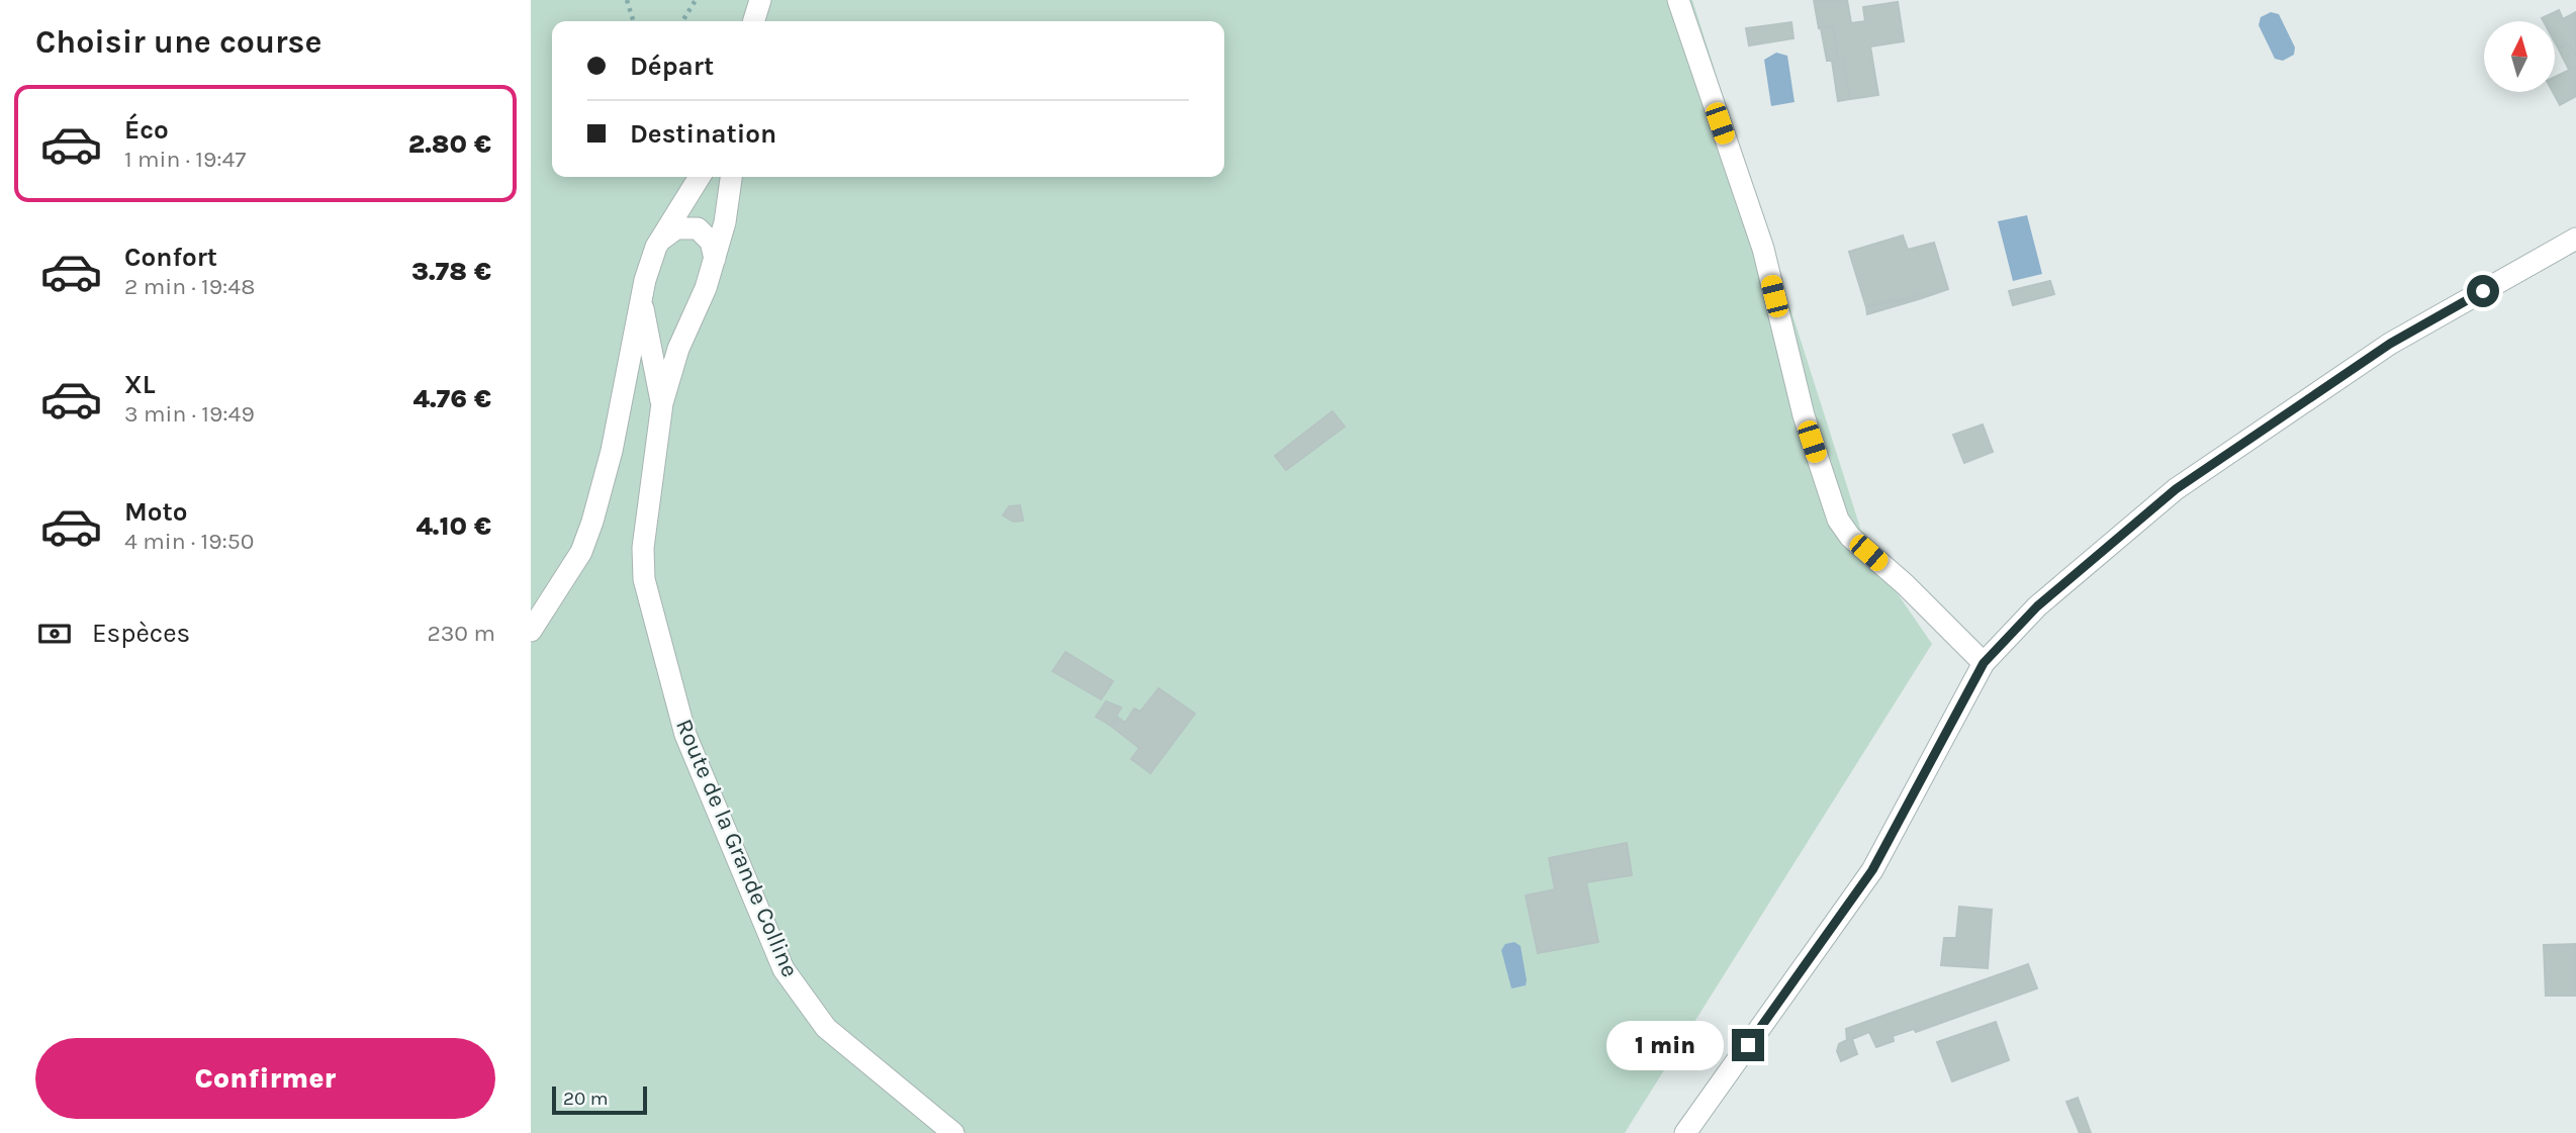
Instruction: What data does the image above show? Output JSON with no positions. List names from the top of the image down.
{
  "streets": {
    "street": ["Route de la Grande Colline"]
  },
  "scale_bar": "20 m",
  "north": "top",
  "page": {
    "heading": "Choisir une course",
    "banner": ["Départ", "Destination"],
    "list": [
      {
        "name": "Éco",
        "note": "1 min · 19:47",
        "value": "2.80 €"
      },
      {
        "name": "Confort",
        "note": "2 min · 19:48",
        "value": "3.78 €"
      },
      {
        "name": "XL",
        "note": "3 min · 19:49",
        "value": "4.76 €"
      },
      {
        "name": "Moto",
        "note": "4 min · 19:50",
        "value": "4.10 €"
      }
    ],
    "pay": ["Espèces", "230 m"],
    "bubble": "1 min",
    "buttons": "Confirmer",
    "scale": "20 m"
  }
}
